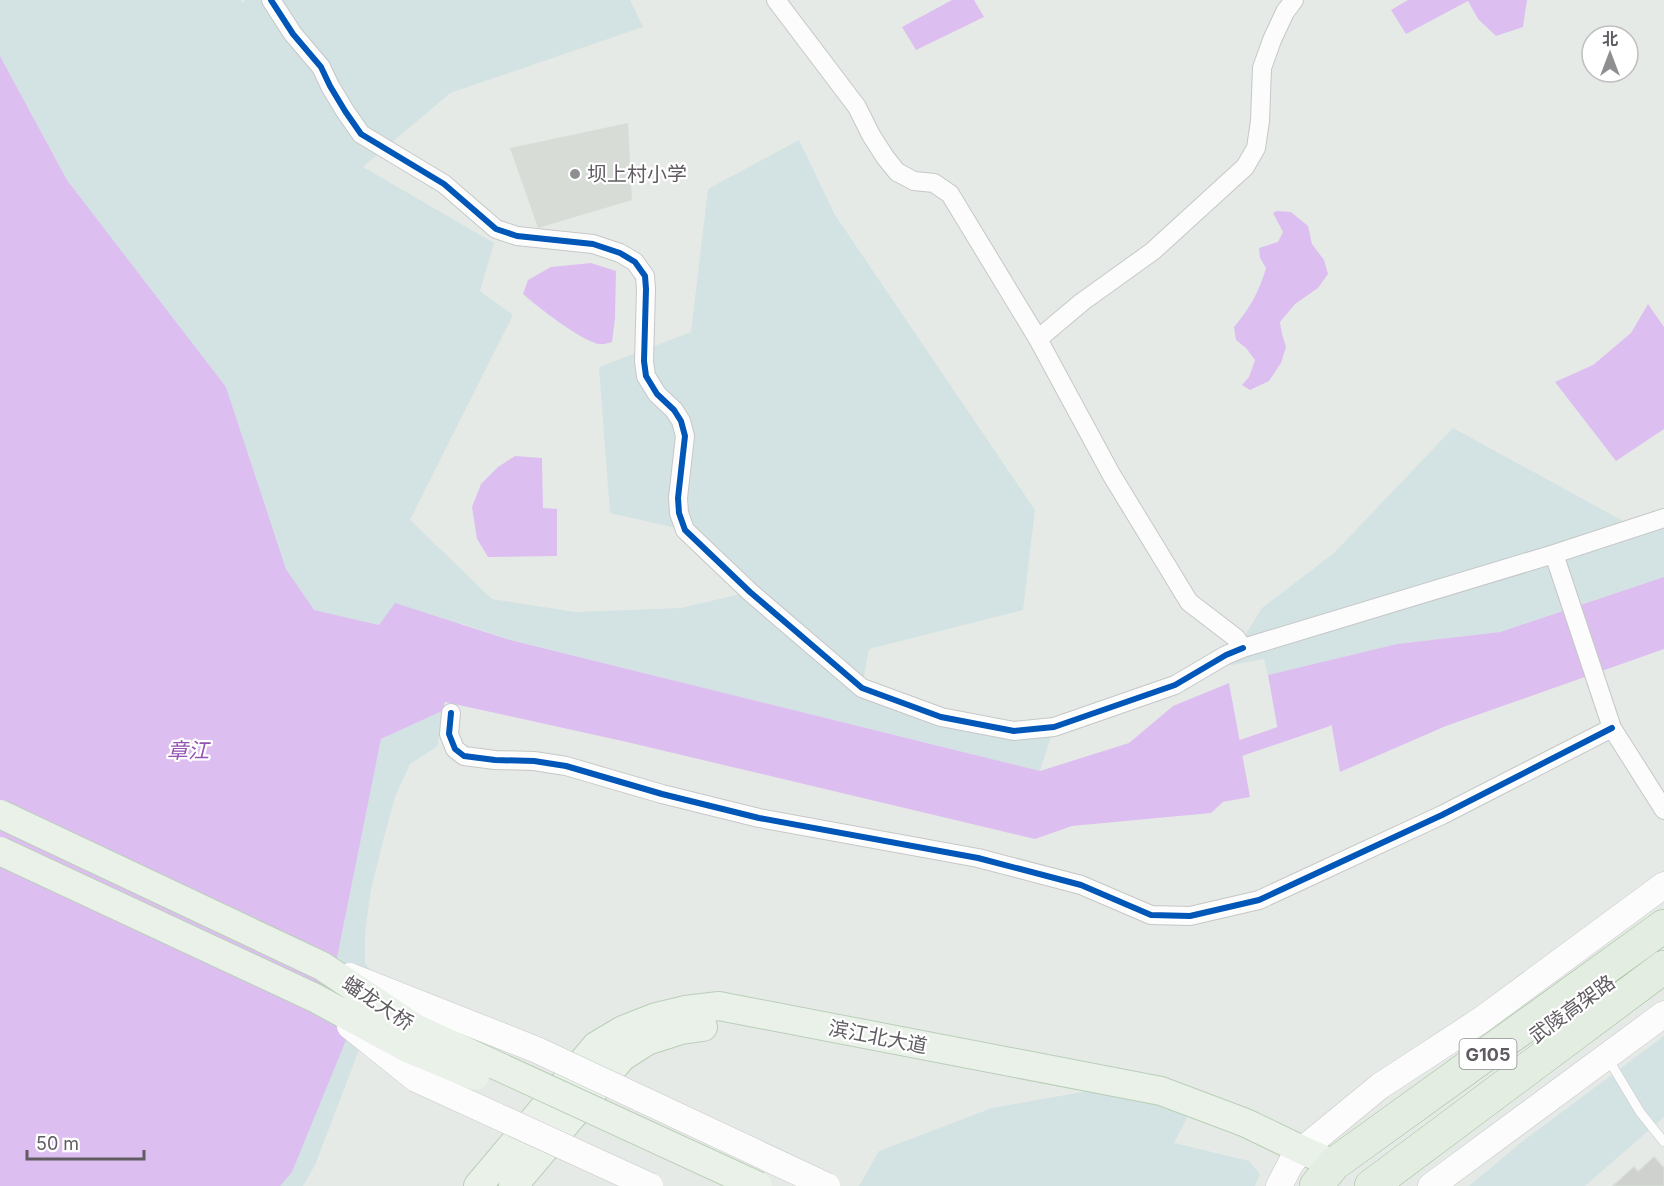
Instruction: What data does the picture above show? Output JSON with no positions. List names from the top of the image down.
{
  "streets": {
    "highway": ["武陵高架路", "G105"],
    "main road": ["蟠龙大桥", "滨江北大道"]
  },
  "crossings": [
    ["武陵高架路", "滨江北大道"],
    ["武陵高架路", "G105"],
    ["滨江北大道", "G105"]
  ],
  "water": ["章江"],
  "places": ["坝上村小学"],
  "scale_bar": "50 m",
  "north": "top"
}
